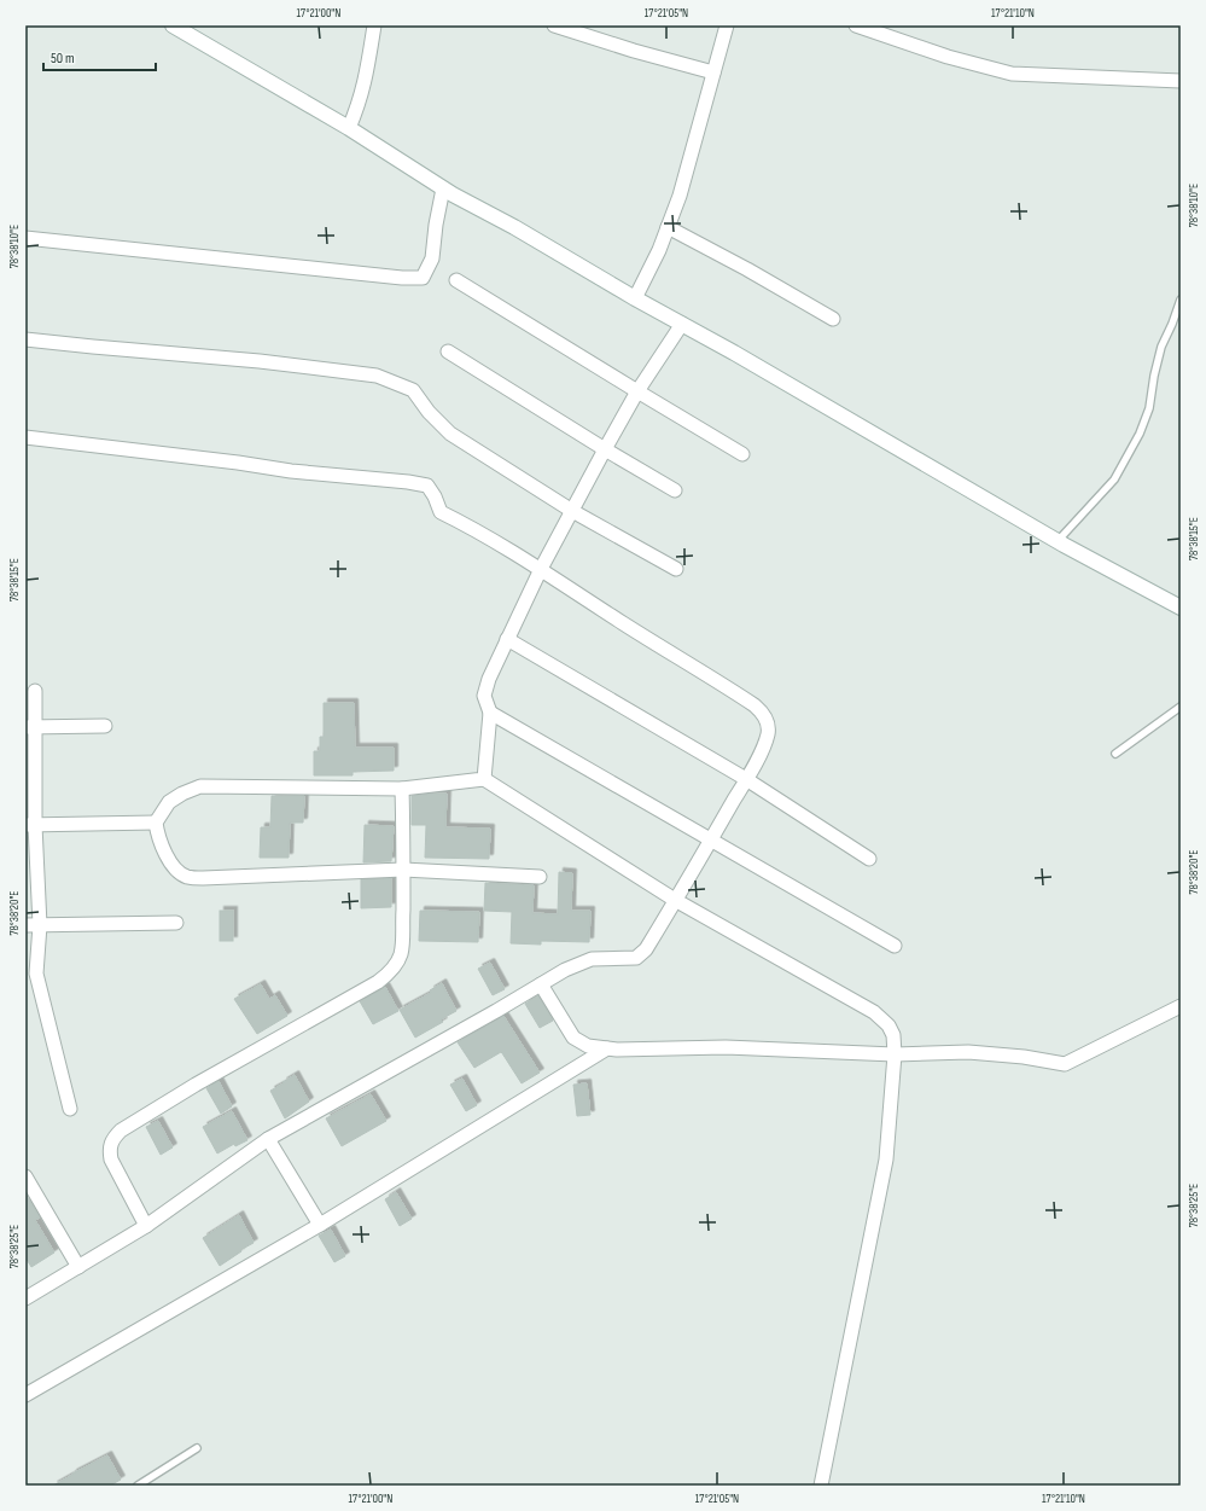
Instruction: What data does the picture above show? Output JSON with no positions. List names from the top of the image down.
{
  "scale_bar": "50 m",
  "coordinates": [
    "17°21'00\"N",
    "17°21'05\"N",
    "17°21'10\"N",
    "78°38'10\"E",
    "78°38'15\"E",
    "78°38'20\"E",
    "78°38'25\"E"
  ]
}
